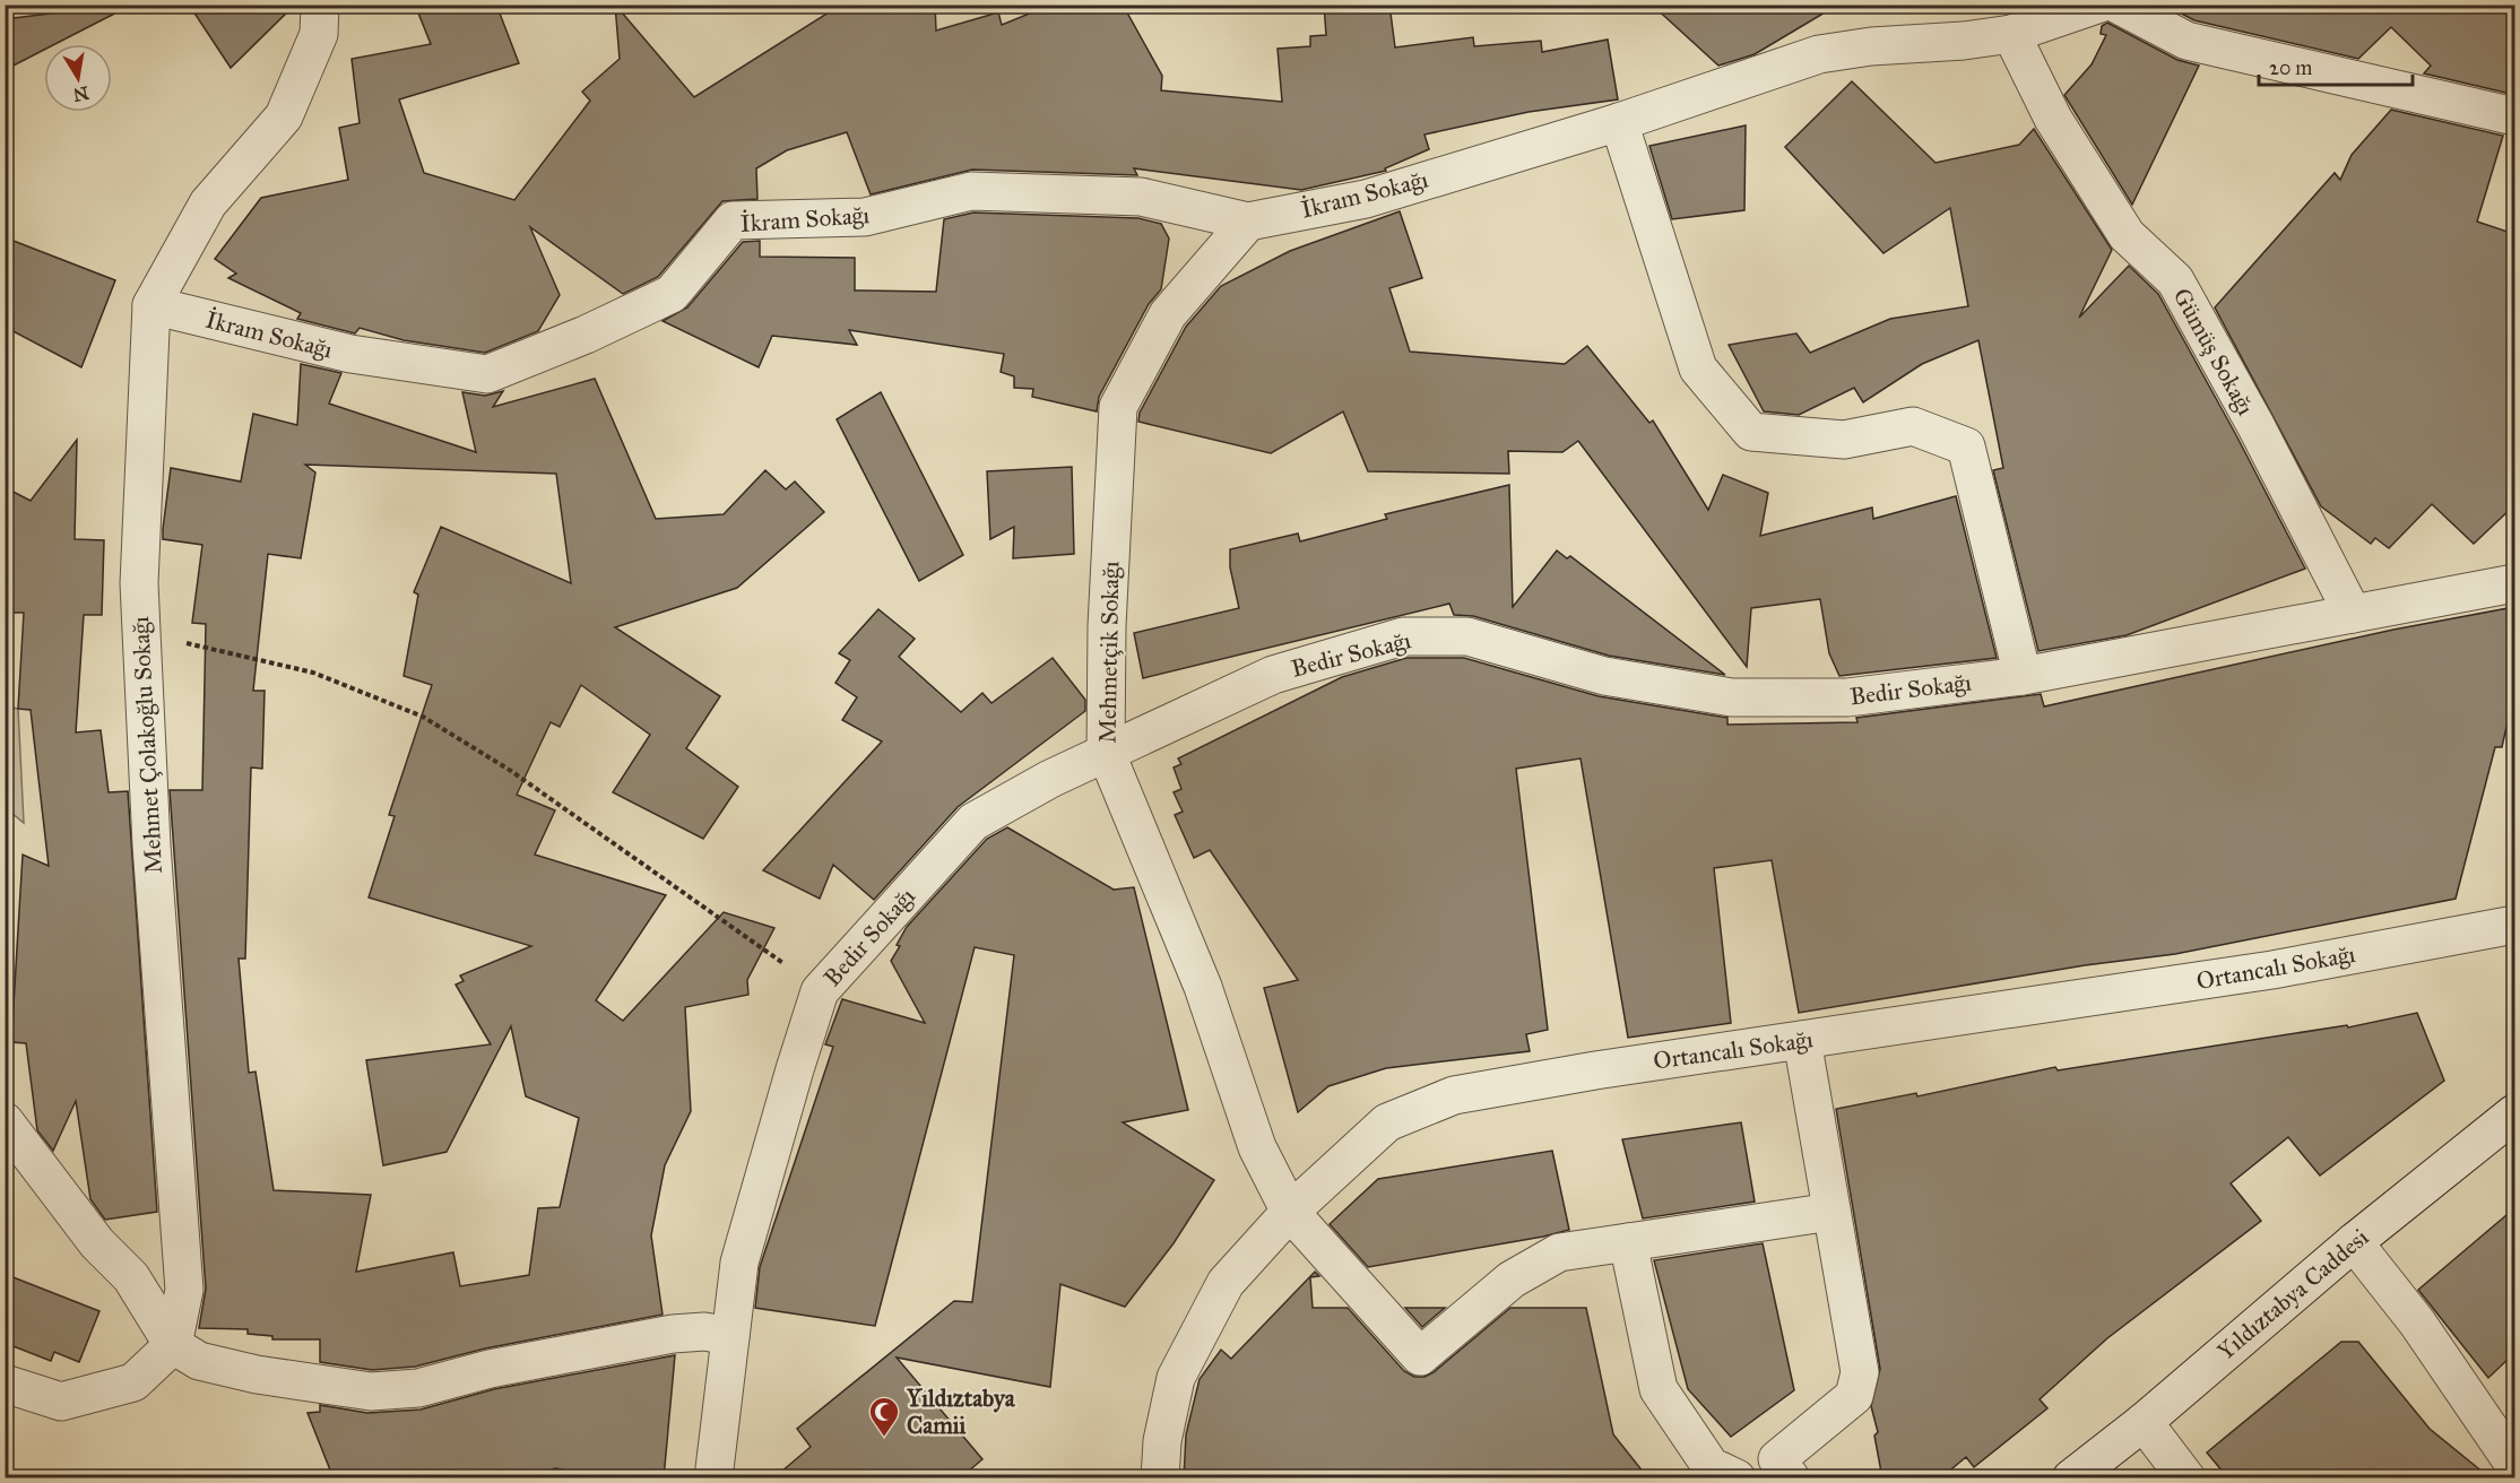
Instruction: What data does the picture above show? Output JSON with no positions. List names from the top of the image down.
{
  "streets": {
    "street": [
      "İkram Sokağı",
      "Gümüş Sokağı",
      "Mehmetçik Sokağı",
      "Bedir Sokağı",
      "Mehmet Çolakoğlu Sokağı",
      "Ortancalı Sokağı",
      "Yıldıztabya Caddesi"
    ]
  },
  "crossings": [
    ["İkram Sokağı", "Gümüş Sokağı"],
    ["İkram Sokağı", "Mehmetçik Sokağı"],
    ["İkram Sokağı", "Mehmet Çolakoğlu Sokağı"],
    ["Gümüş Sokağı", "Bedir Sokağı"],
    ["Mehmetçik Sokağı", "Bedir Sokağı"],
    ["Mehmetçik Sokağı", "Ortancalı Sokağı"]
  ],
  "places": {
    "mosque": ["Yıldıztabya Camii"]
  },
  "scale_bar": "20 m",
  "north": "bottom"
}
